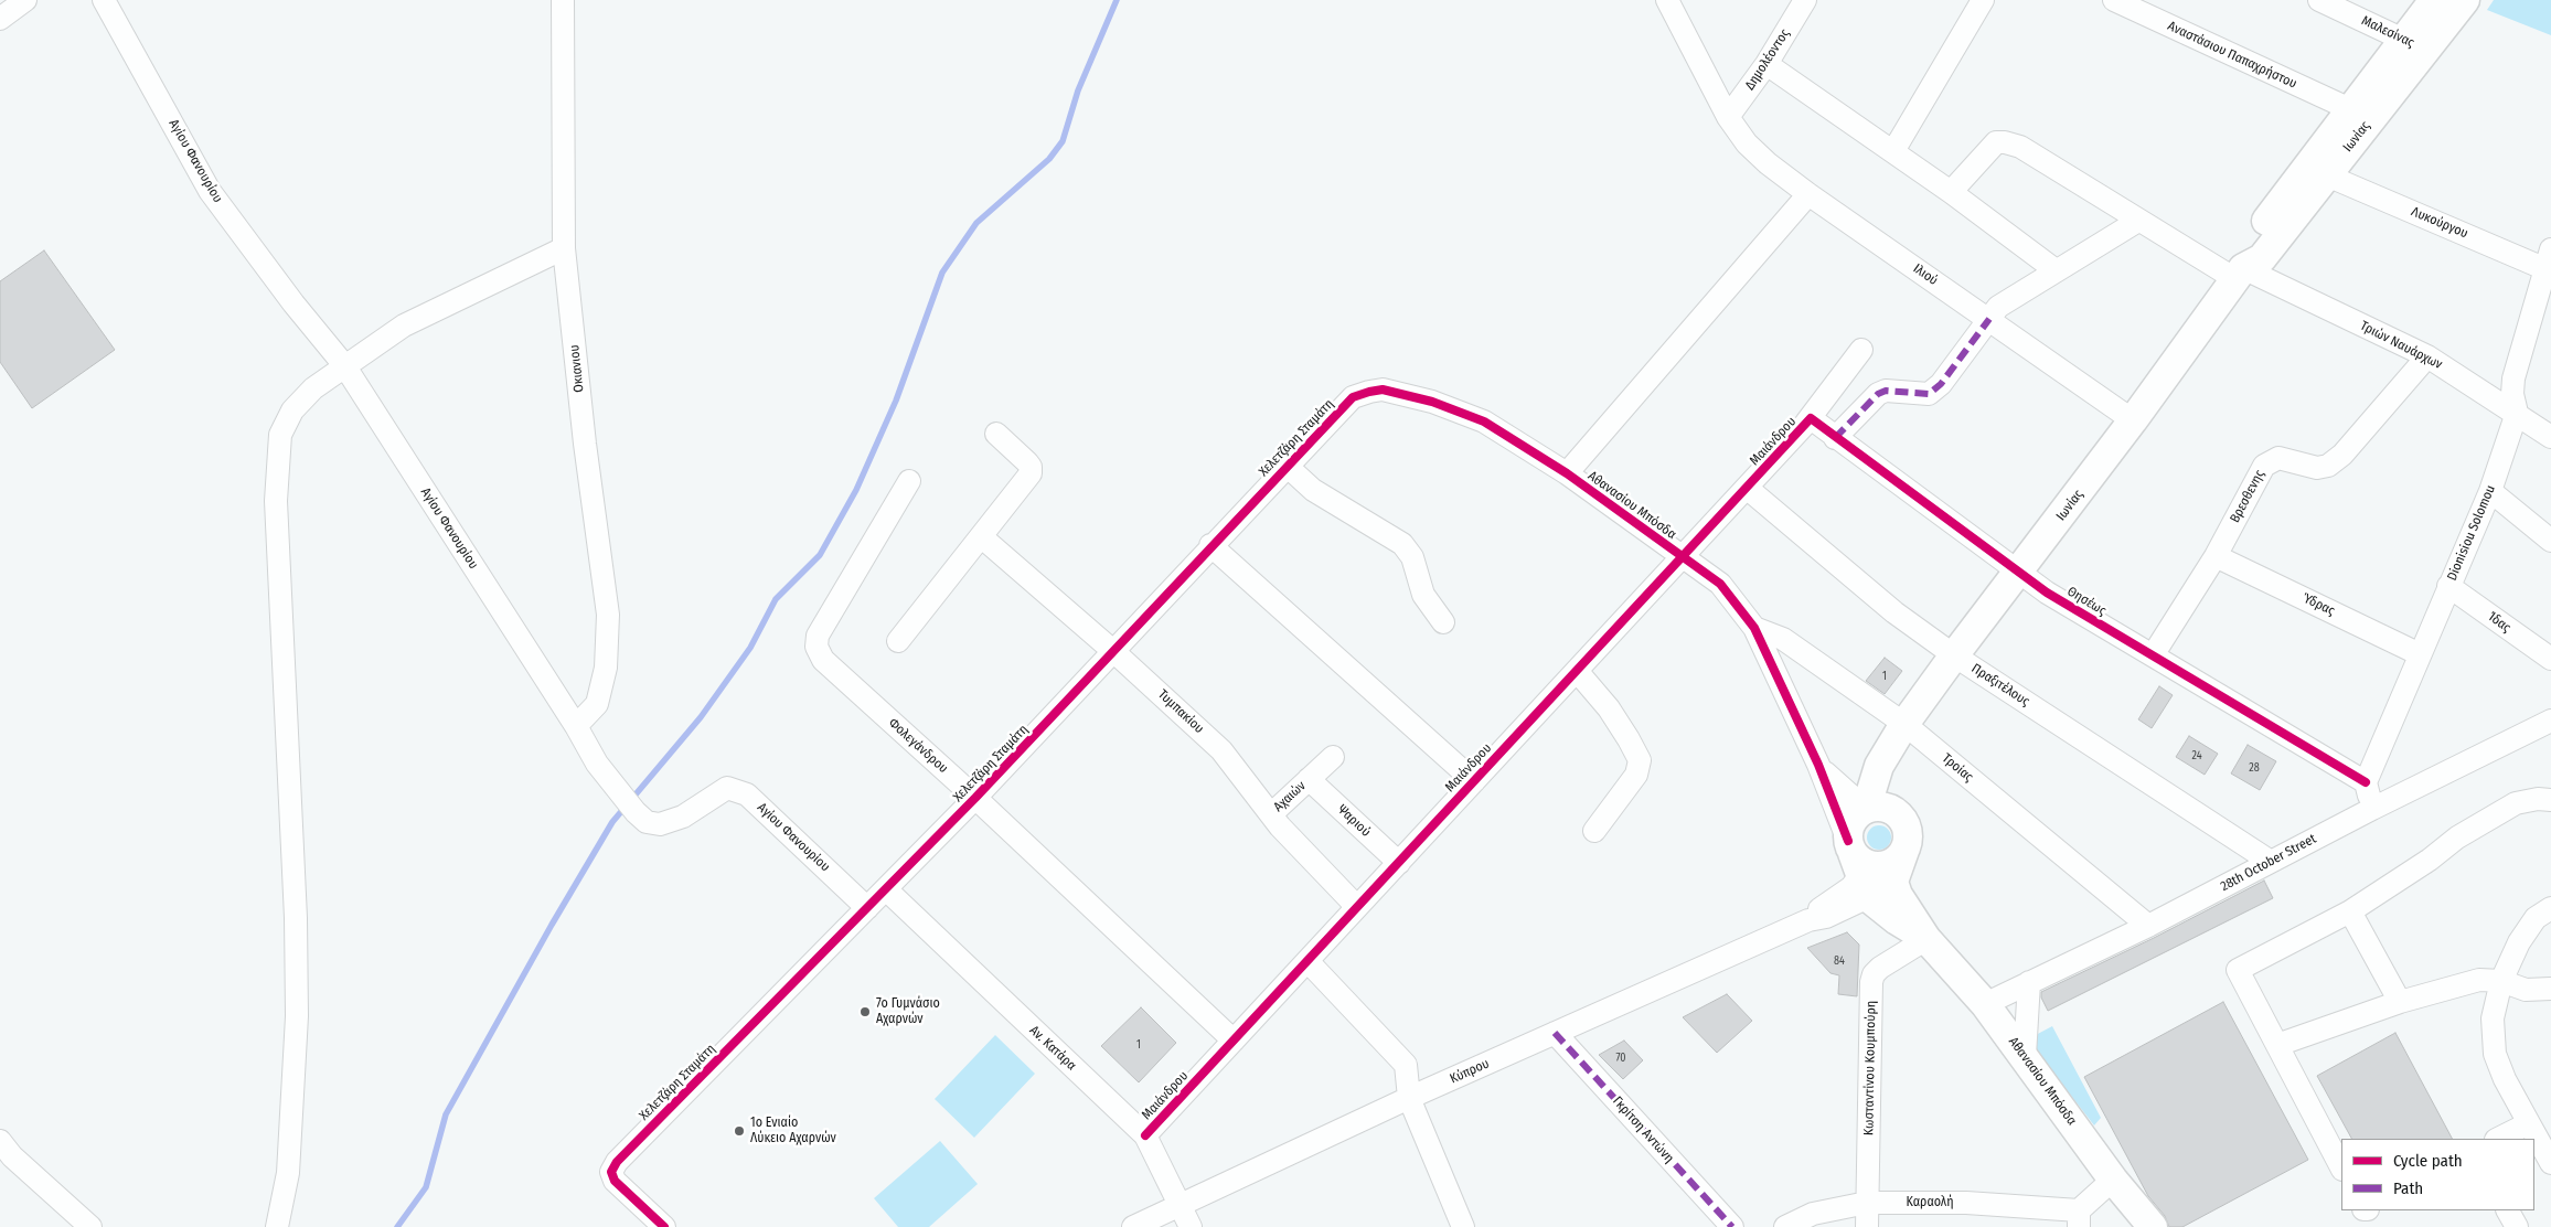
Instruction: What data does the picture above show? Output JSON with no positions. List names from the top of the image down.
{
  "streets": {
    "main road": ["Ιωνίας", "Αθανασίου Μπόσδα"],
    "street": [
      "Μαλεσίνας",
      "Αναστάσιου Παπαχρήστου",
      "Δημολέοντος",
      "Αγίου Φανουρίου",
      "Λυκούργου",
      "Ιλιού",
      "Τριών Ναυάρχων",
      "Οκιανιου",
      "Χελετζάρη Σταμάτη",
      "Μαιάνδρου",
      "Βρεσθενης",
      "Dionisiou Solomou",
      "Θησέως",
      "Ύδρας",
      "Ίδας",
      "Πραξιτέλους",
      "Τυμπακίου",
      "Φολεγάνδρου",
      "Τροίας",
      "Αχαιών",
      "Ψαριού",
      "28th October Street",
      "Αν. Κατάρα",
      "Κωσταντίνου Κουμπούρη",
      "Κύπρου",
      "Γκρίτση Αντώνη",
      "Καραολή"
    ]
  },
  "crossings": [
    ["Μαλεσίνας", "Ιωνίας"],
    ["Αναστάσιου Παπαχρήστου", "Ιωνίας"],
    ["Δημολέοντος", "Ιλιού"],
    ["Ιωνίας", "Λυκούργου"],
    ["Ιωνίας", "Ιλιού"],
    ["Ιωνίας", "Τριών Ναυάρχων"],
    ["Ιωνίας", "Αθανασίου Μπόσδα"],
    ["Ιωνίας", "Θησέως"],
    ["Ιωνίας", "Πραξιτέλους"],
    ["Ιωνίας", "Τροίας"],
    ["Ιωνίας", "Κύπρου"],
    ["Αγίου Φανουρίου", "Οκιανιου"],
    ["Αγίου Φανουρίου", "Χελετζάρη Σταμάτη"],
    ["Λυκούργου", "Dionisiou Solomou"],
    ["Τριών Ναυάρχων", "Βρεσθενης"],
    ["Τριών Ναυάρχων", "Dionisiou Solomou"],
    ["Χελετζάρη Σταμάτη", "Αθανασίου Μπόσδα"],
    ["Χελετζάρη Σταμάτη", "Τυμπακίου"],
    ["Χελετζάρη Σταμάτη", "Φολεγάνδρου"],
    ["Χελετζάρη Σταμάτη", "Αν. Κατάρα"],
    ["Μαιάνδρου", "Αθανασίου Μπόσδα"],
    ["Μαιάνδρου", "Θησέως"],
    ["Μαιάνδρου", "Πραξιτέλους"],
    ["Μαιάνδρου", "Τυμπακίου"],
    ["Μαιάνδρου", "Φολεγάνδρου"],
    ["Μαιάνδρου", "Ψαριού"],
    ["Μαιάνδρου", "Αν. Κατάρα"],
    ["Βρεσθενης", "Θησέως"],
    ["Βρεσθενης", "Ύδρας"],
    ["Αθανασίου Μπόσδα", "Τροίας"],
    ["Αθανασίου Μπόσδα", "28th October Street"],
    ["Αθανασίου Μπόσδα", "Κωσταντίνου Κουμπούρη"],
    ["Αθανασίου Μπόσδα", "Κύπρου"],
    ["Dionisiou Solomou", "Θησέως"],
    ["Dionisiou Solomou", "Ύδρας"],
    ["Dionisiou Solomou", "Ίδας"],
    ["Πραξιτέλους", "28th October Street"],
    ["Τυμπακίου", "Αχαιών"],
    ["Τροίας", "28th October Street"],
    ["Αχαιών", "Ψαριού"],
    ["Αν. Κατάρα", "Κύπρου"],
    ["Κωσταντίνου Κουμπούρη", "Καραολή"],
    ["Κύπρου", "Γκρίτση Αντώνη"]
  ],
  "places": ["7ο Γυμνάσιο Αχαρνών", "1ο Ενιαίο Λύκειο Αχαρνών"],
  "house_numbers": [
    "1",
    "24",
    "28",
    "84",
    "1",
    "70"
  ],
  "legend": ["Cycle path", "Path"]
}
